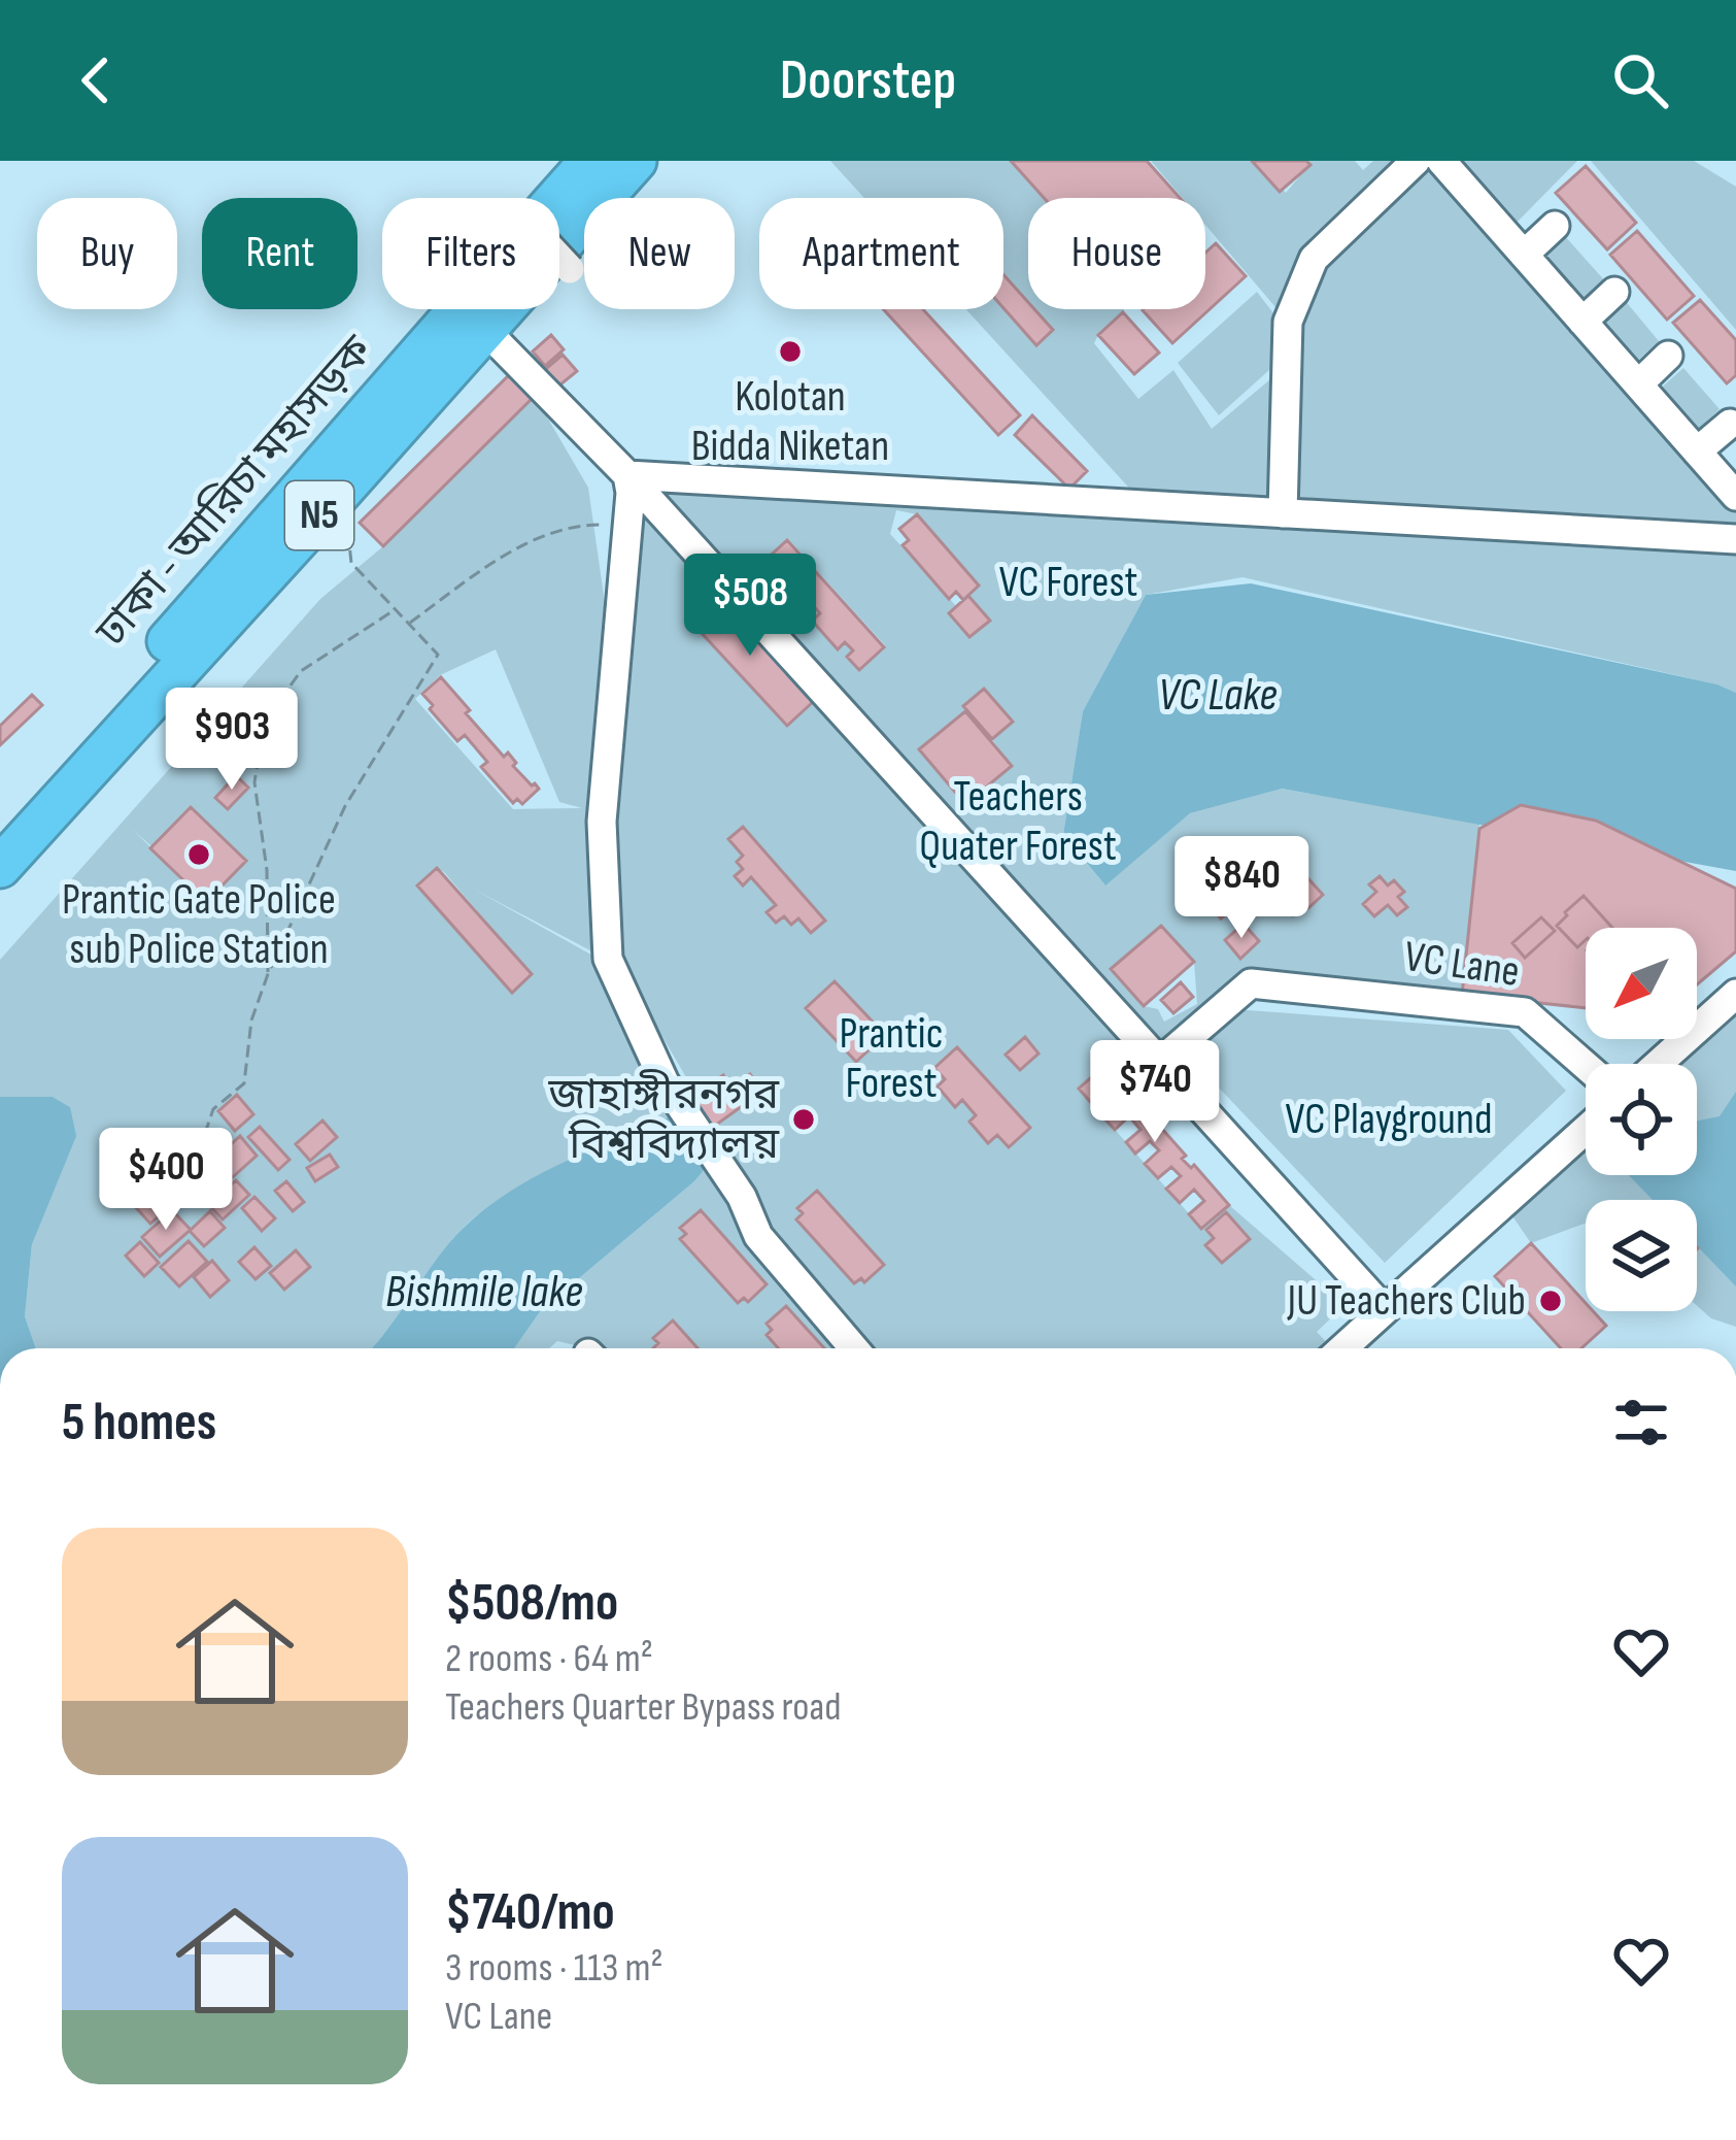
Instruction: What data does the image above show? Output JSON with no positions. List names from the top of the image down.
{
  "streets": {
    "highway": ["ঢাকা - আরিচা মহাসড়ক", "N5"],
    "street": ["VC Lane"]
  },
  "water": ["VC Lake", "Bishmile lake"],
  "parks": [
    "VC Forest",
    "Teachers Quater Forest",
    "Prantic Forest",
    "VC Playground"
  ],
  "places": [
    "Kolotan Bidda Niketan",
    "Prantic Gate Police sub Police Station",
    "জাহাঙ্গীরনগর বিশ্ববিদ্যালয়",
    "JU Teachers Club"
  ],
  "north": "bottom left",
  "page": {
    "header": "Doorstep",
    "chip": [
      "Buy",
      "Rent",
      "Filters",
      "New",
      "Apartment",
      "House"
    ],
    "price": [
      "$508",
      "$903",
      "$840",
      "$740",
      "$400"
    ],
    "heading": "5 homes",
    "list": [
      {
        "name": "$508/mo",
        "note": "2 rooms · 64 m² · Teachers Quarter Bypass road"
      },
      {
        "name": "$740/mo",
        "note": "3 rooms · 113 m² · VC Lane"
      }
    ]
  }
}
